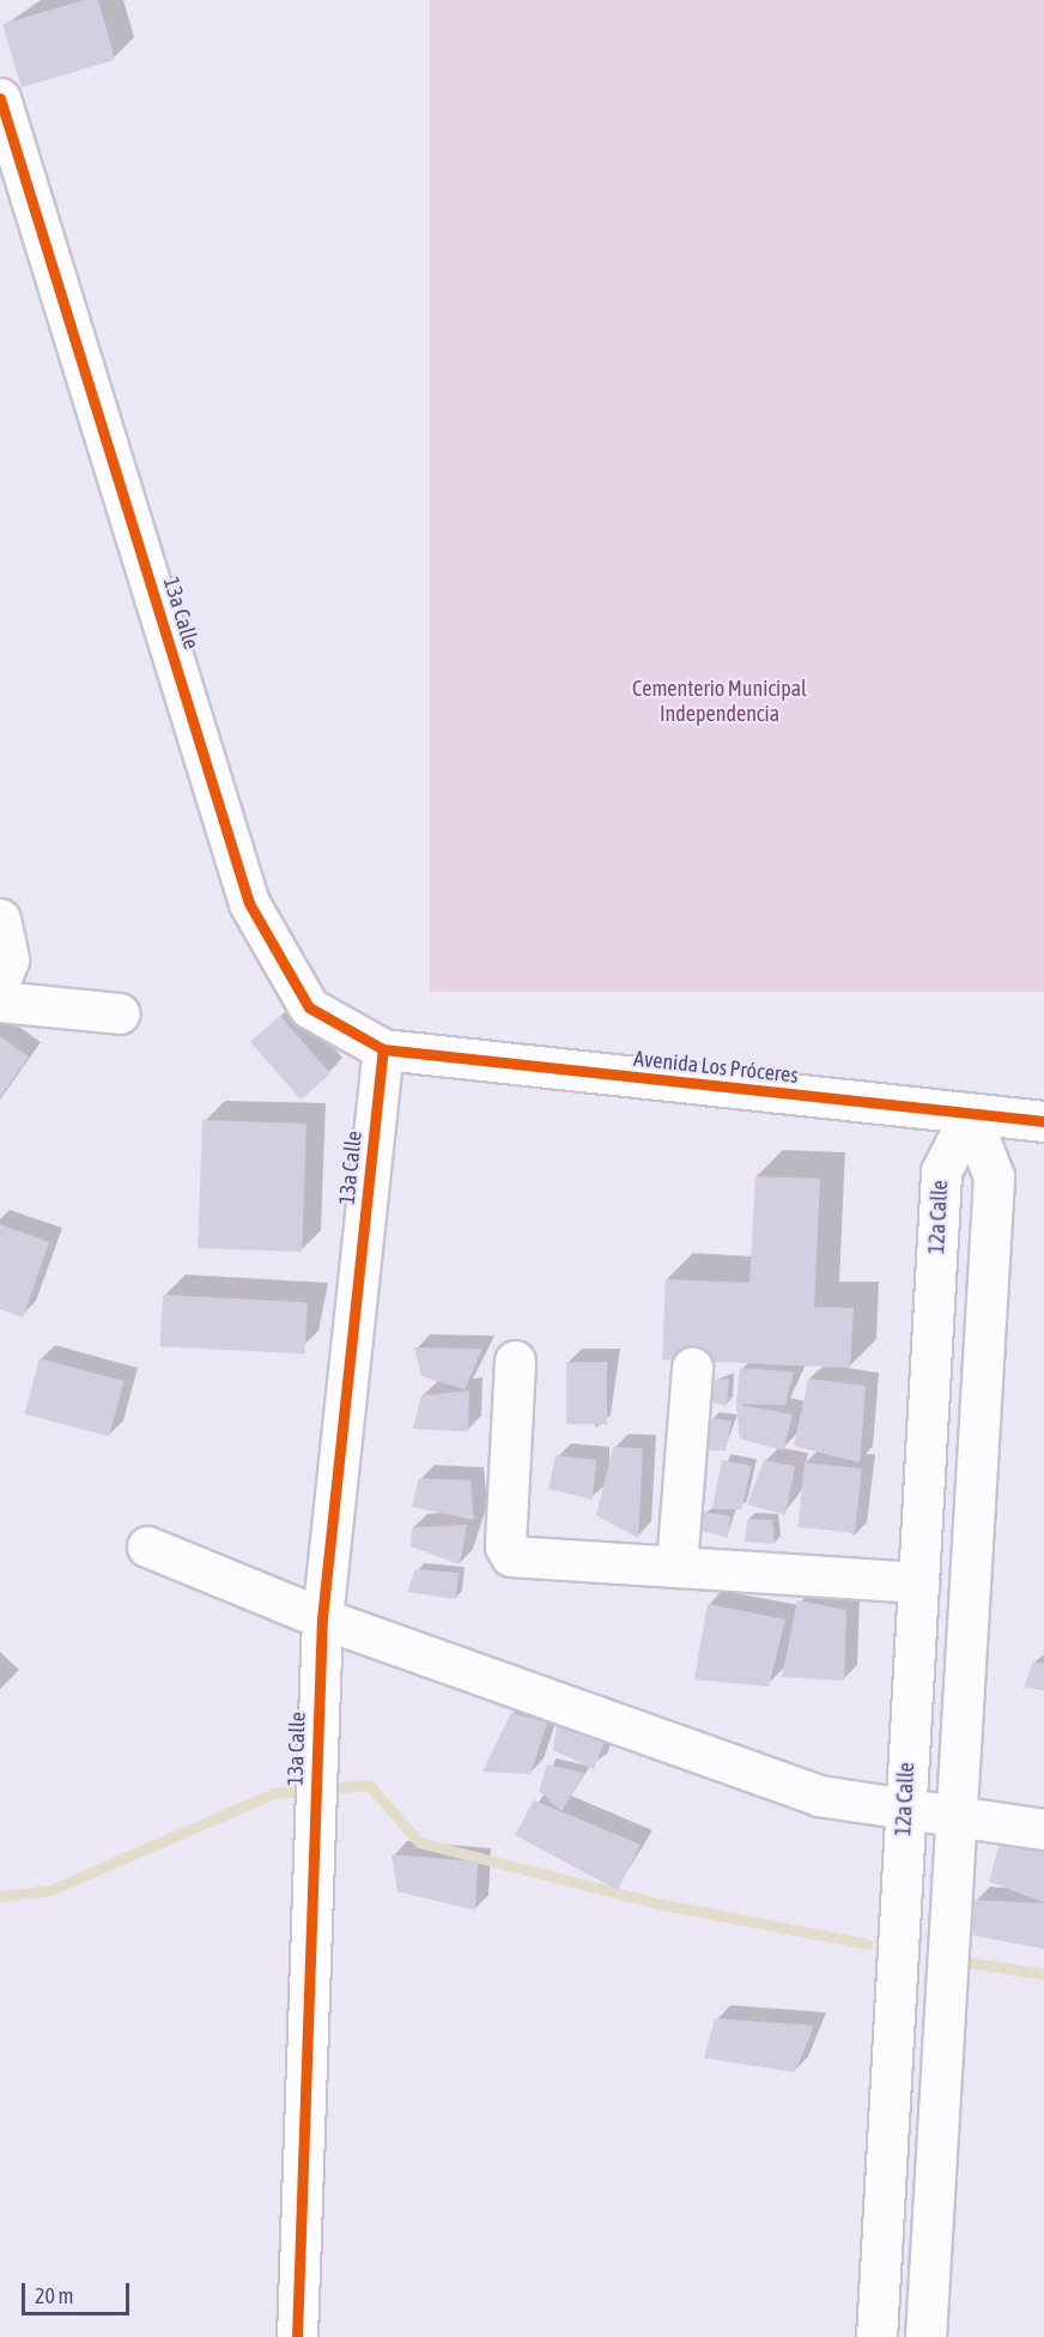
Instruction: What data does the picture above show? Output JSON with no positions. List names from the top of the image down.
{
  "streets": {
    "street": ["13a Calle", "Avenida Los Próceres", "12a Calle"]
  },
  "crossings": [
    ["13a Calle", "Avenida Los Próceres"],
    ["Avenida Los Próceres", "12a Calle"]
  ],
  "parks": ["Cementerio Municipal Independencia"],
  "scale_bar": "20 m"
}
